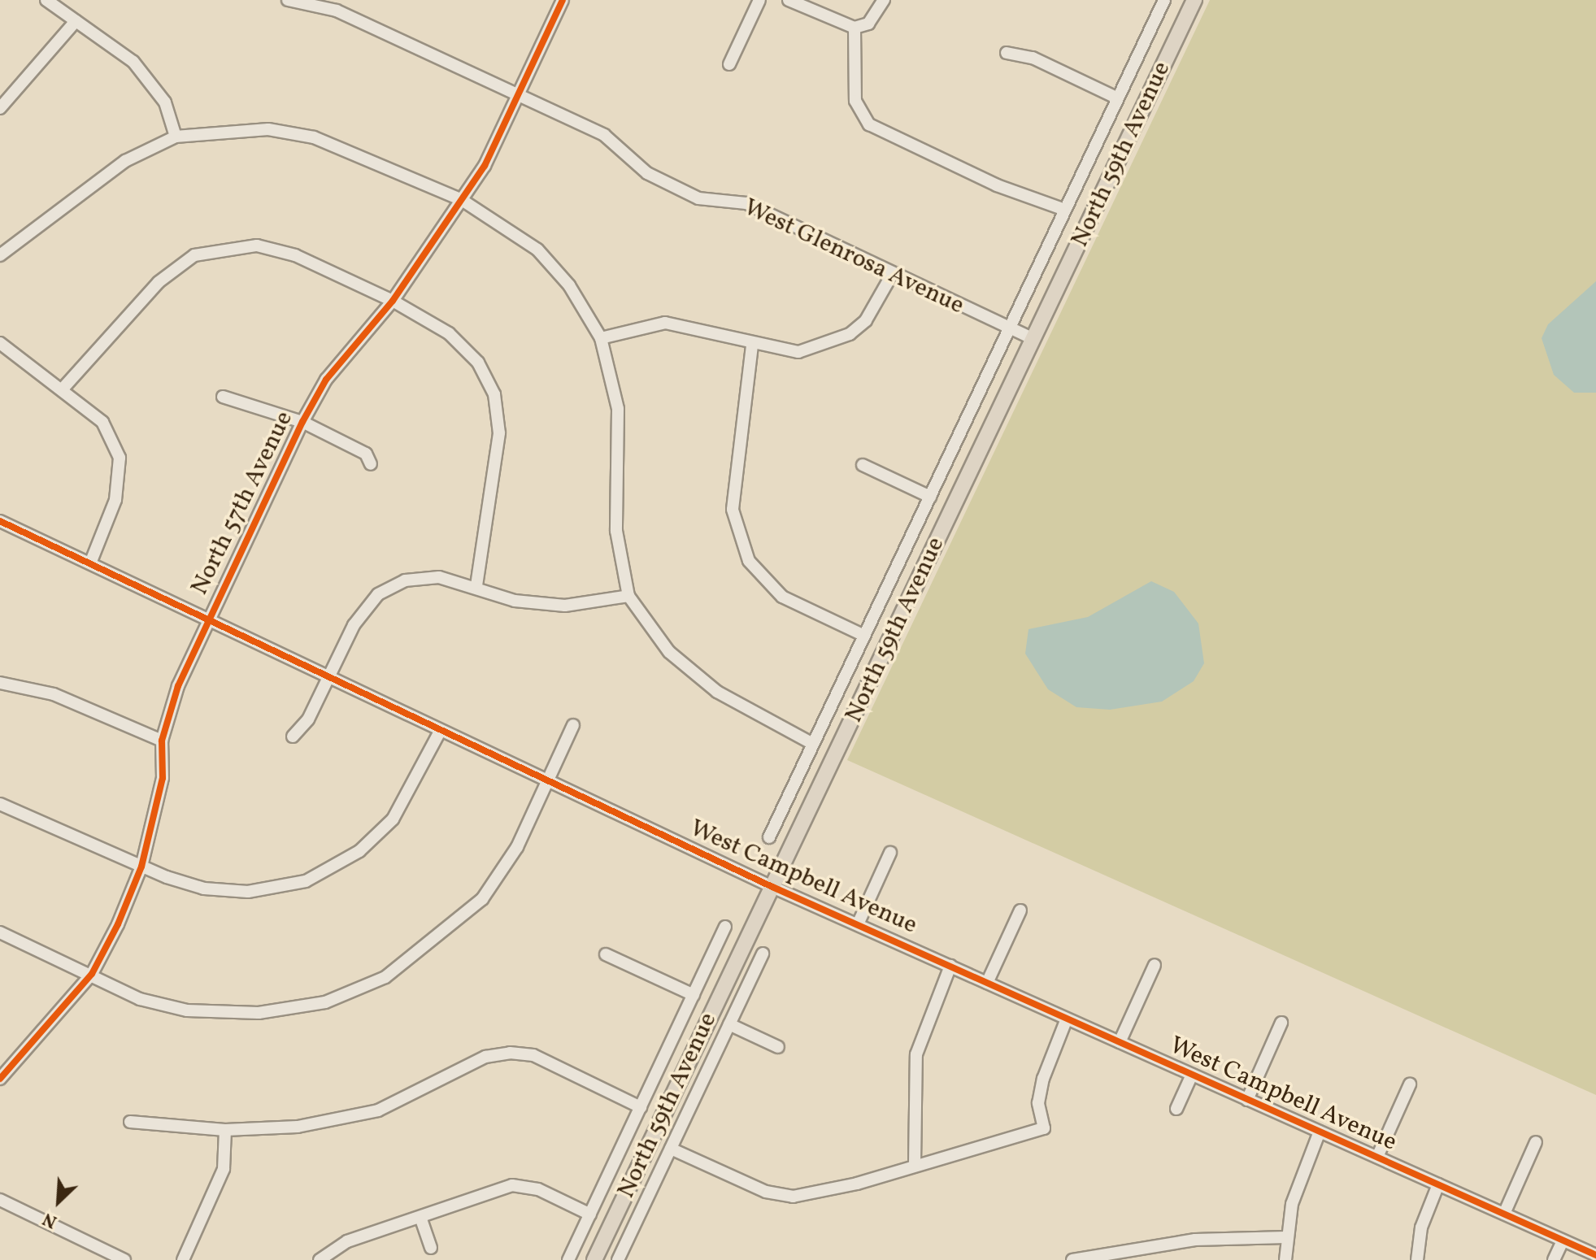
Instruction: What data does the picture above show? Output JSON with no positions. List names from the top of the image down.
{
  "streets": {
    "main road": ["North 59th Avenue"],
    "street": ["West Glenrosa Avenue", "North 57th Avenue", "West Campbell Avenue"]
  },
  "crossings": [
    ["North 59th Avenue", "West Glenrosa Avenue"],
    ["North 59th Avenue", "West Campbell Avenue"],
    ["West Glenrosa Avenue", "North 57th Avenue"],
    ["North 57th Avenue", "West Campbell Avenue"]
  ],
  "north": "bottom left"
}
